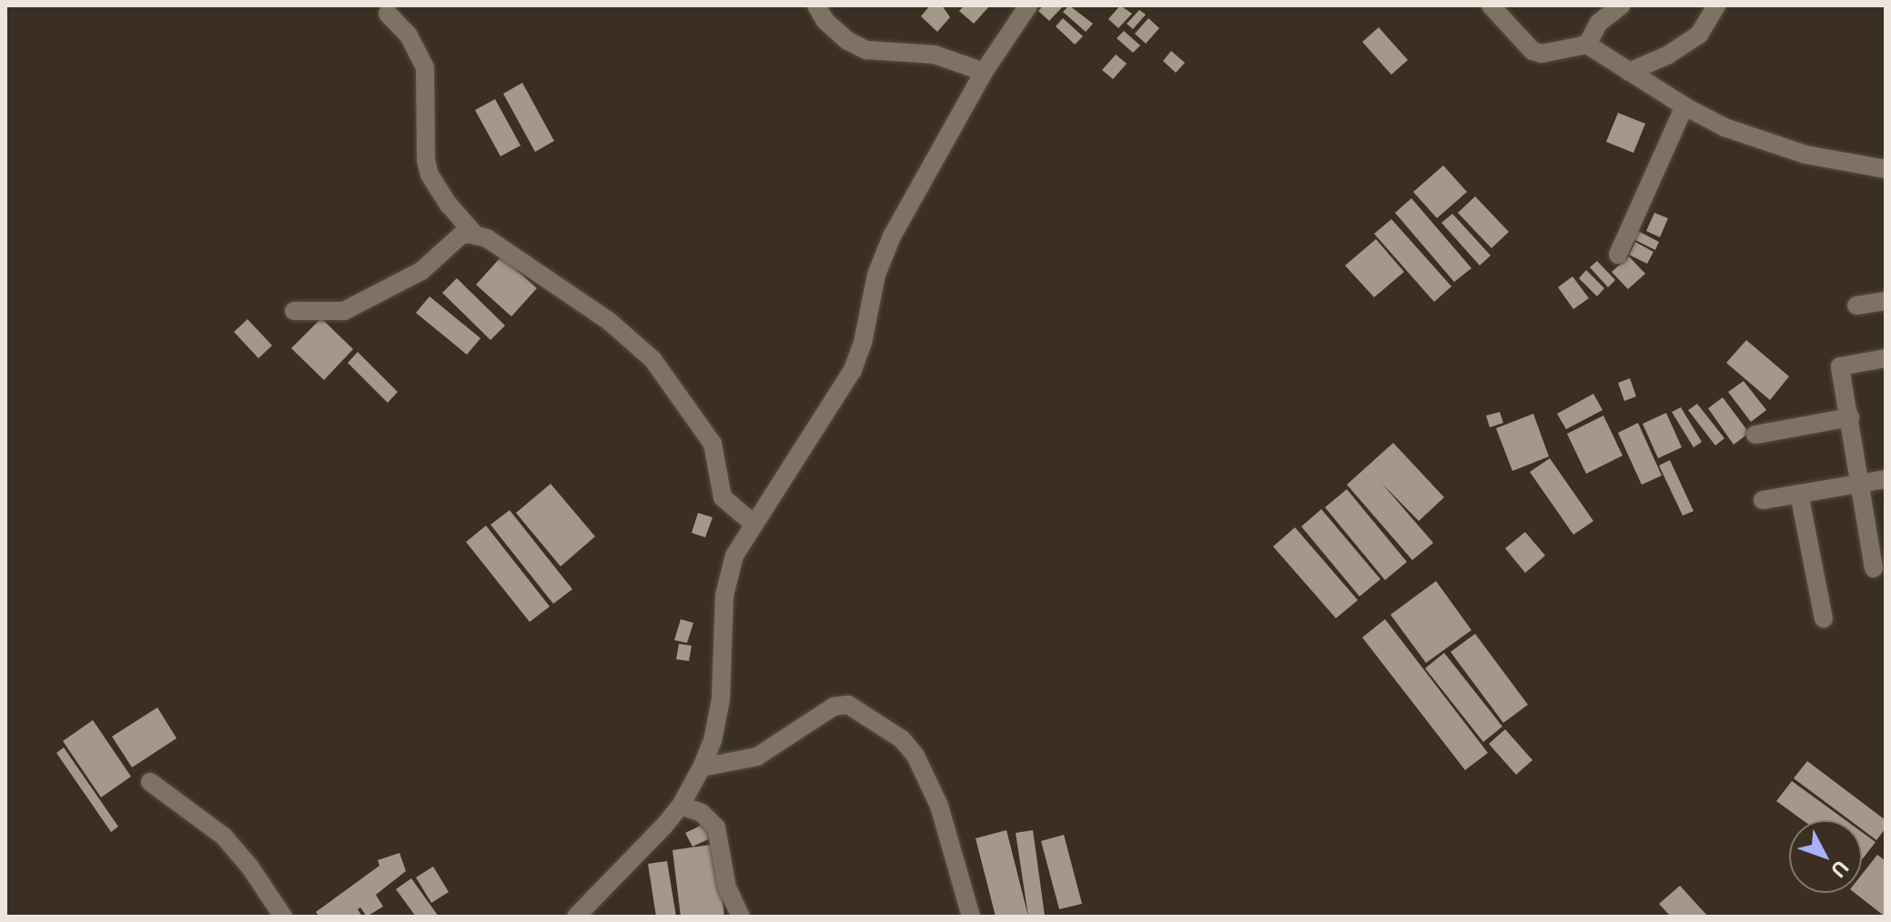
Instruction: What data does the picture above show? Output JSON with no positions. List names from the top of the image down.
{
  "north": "bottom right"
}
